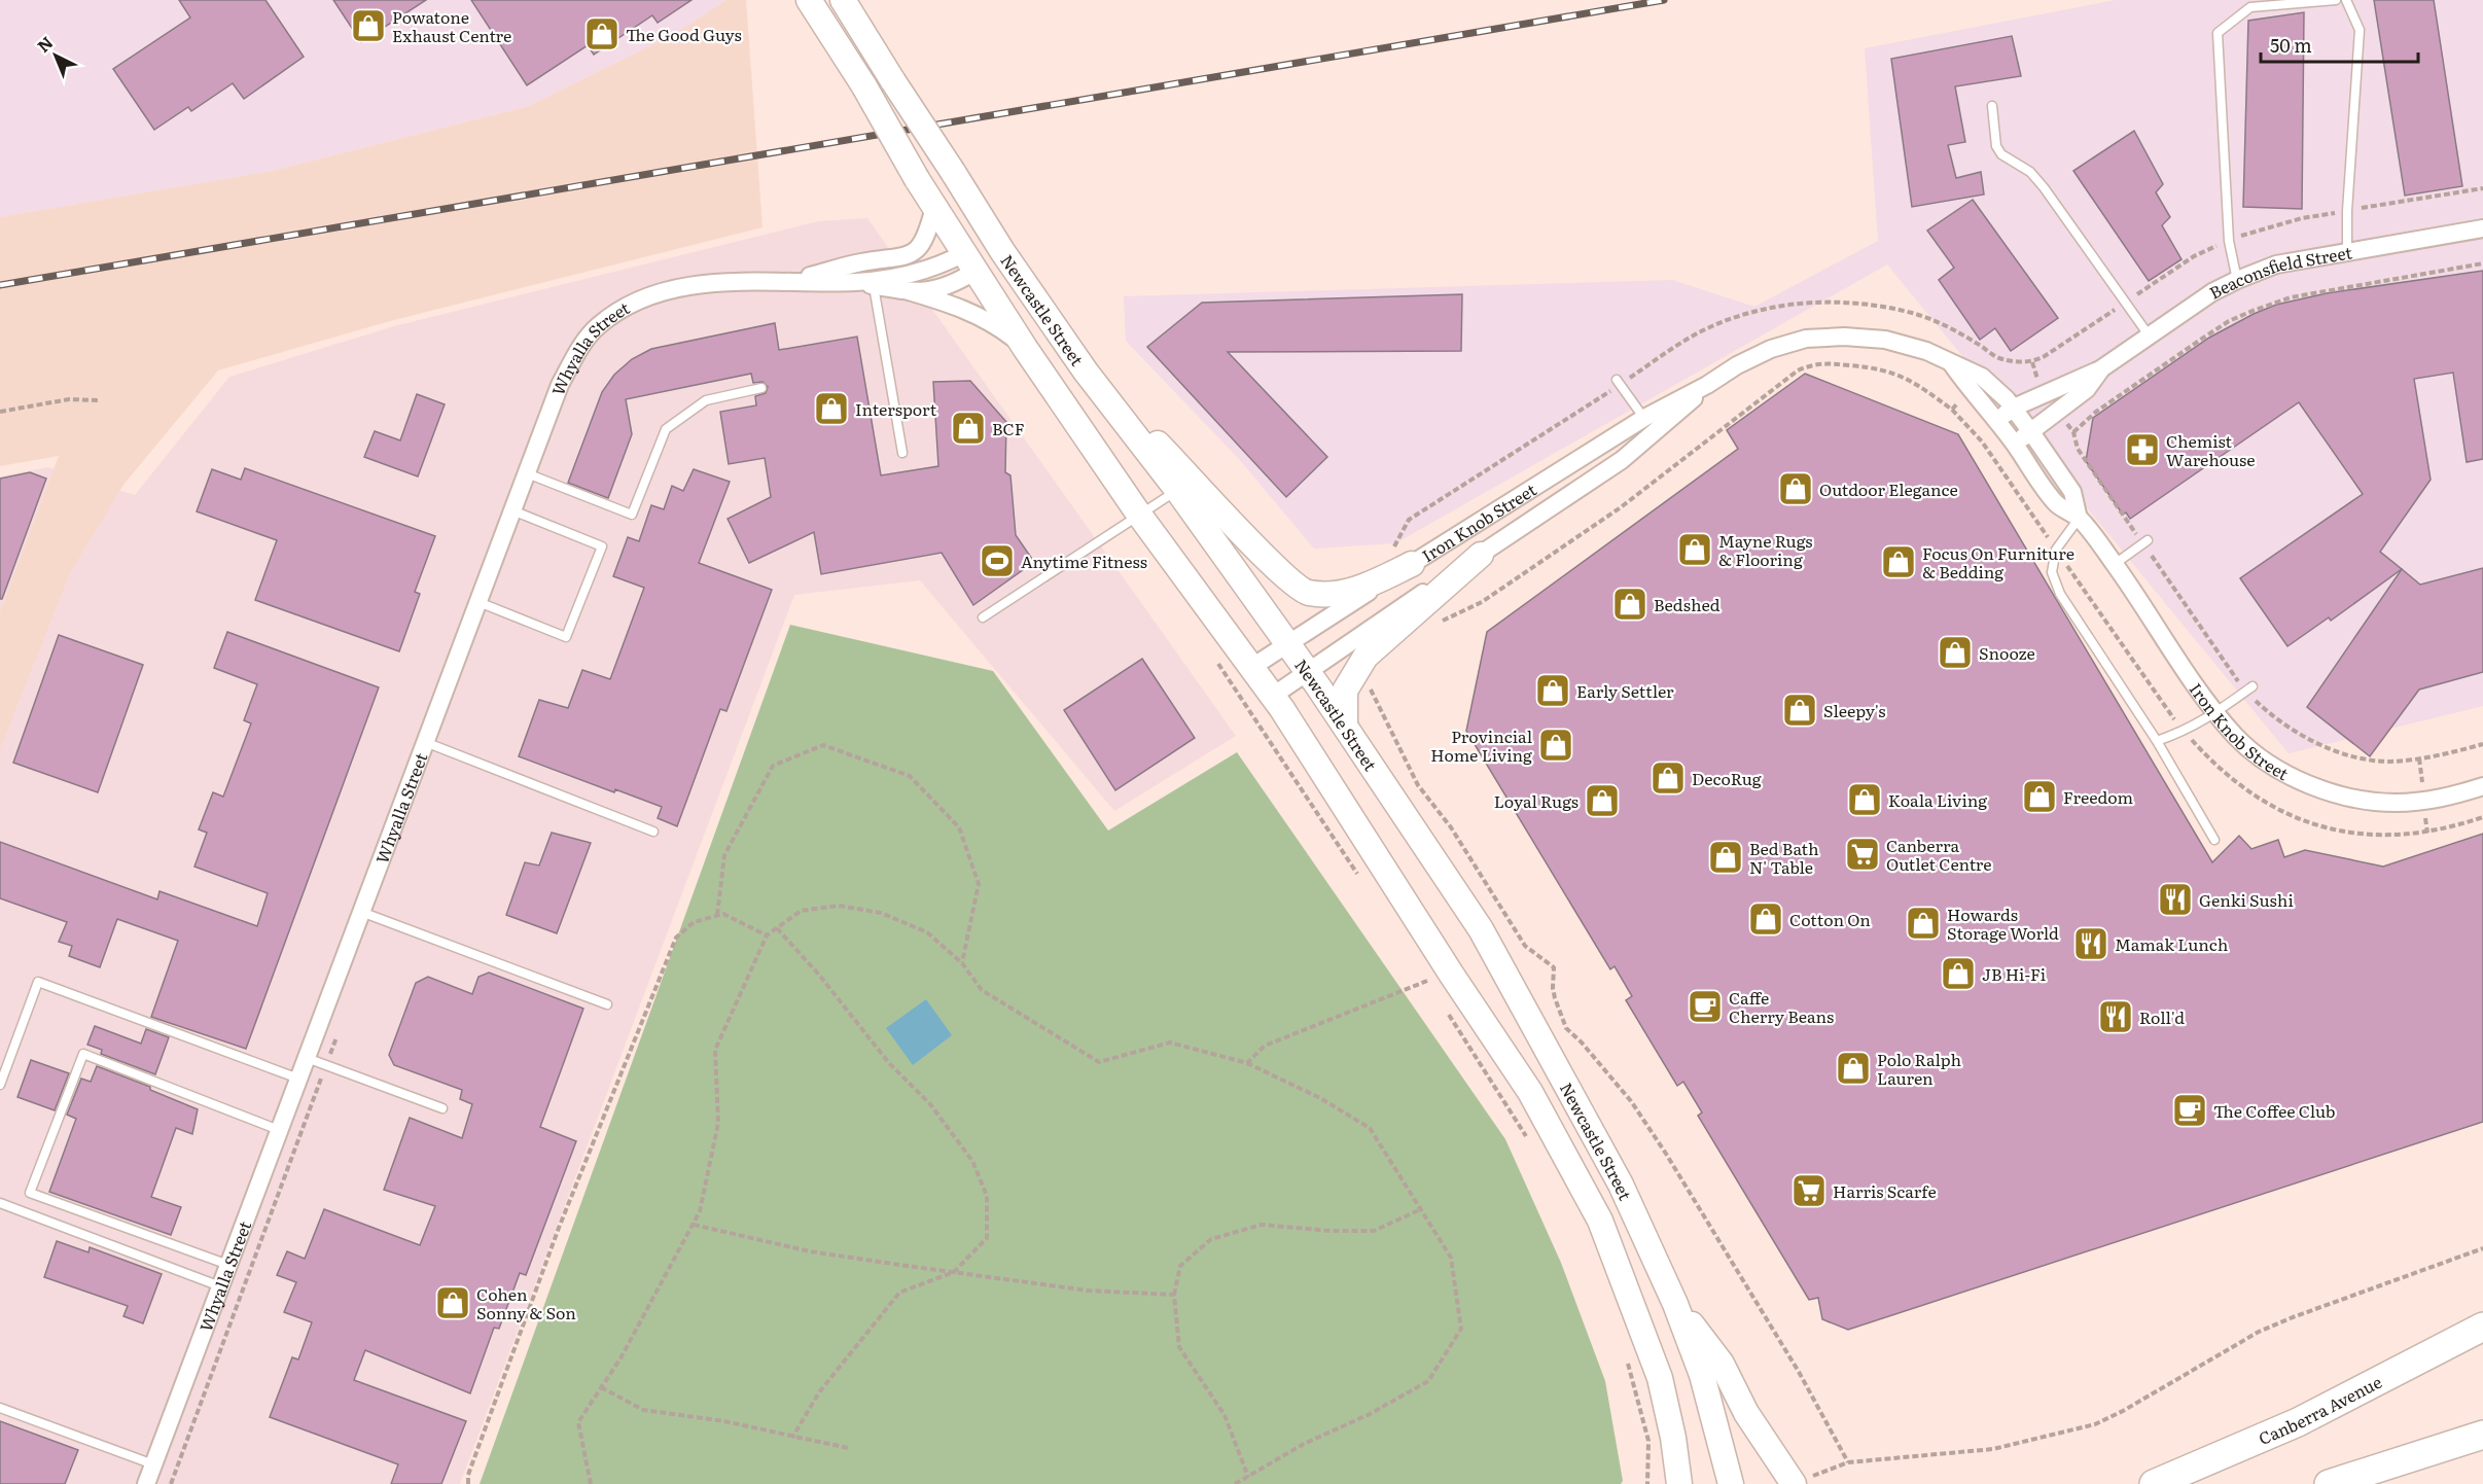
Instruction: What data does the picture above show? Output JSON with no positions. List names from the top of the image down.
{
  "streets": {
    "highway": ["Canberra Avenue"],
    "main road": ["Newcastle Street", "Whyalla Street"],
    "street": ["Beaconsfield Street", "Iron Knob Street"]
  },
  "crossings": [
    ["Beaconsfield Street", "Iron Knob Street"],
    ["Newcastle Street", "Whyalla Street"],
    ["Newcastle Street", "Iron Knob Street"]
  ],
  "places": {
    "shop": [
      "Powatone Exhaust Centre",
      "The Good Guys",
      "Intersport",
      "BCF",
      "Outdoor Elegance",
      "Mayne Rugs & Flooring",
      "Focus On Furniture & Bedding",
      "Bedshed",
      "Snooze",
      "Early Settler",
      "Sleepy's",
      "Provincial Home Living",
      "DecoRug",
      "Freedom",
      "Koala Living",
      "Loyal Rugs",
      "Bed Bath N' Table",
      "Cotton On",
      "Howards Storage World",
      "JB Hi-Fi",
      "Polo Ralph Lauren",
      "Cohen Sonny & Son"
    ],
    "pharmacy": ["Chemist Warehouse"],
    "sports": ["Anytime Fitness"],
    "supermarket": ["Canberra Outlet Centre", "Harris Scarfe"],
    "restaurant": ["Genki Sushi", "Mamak Lunch", "Roll'd"],
    "cafe": ["Caffe Cherry Beans", "The Coffee Club"]
  },
  "scale_bar": "50 m",
  "north": "top left"
}
